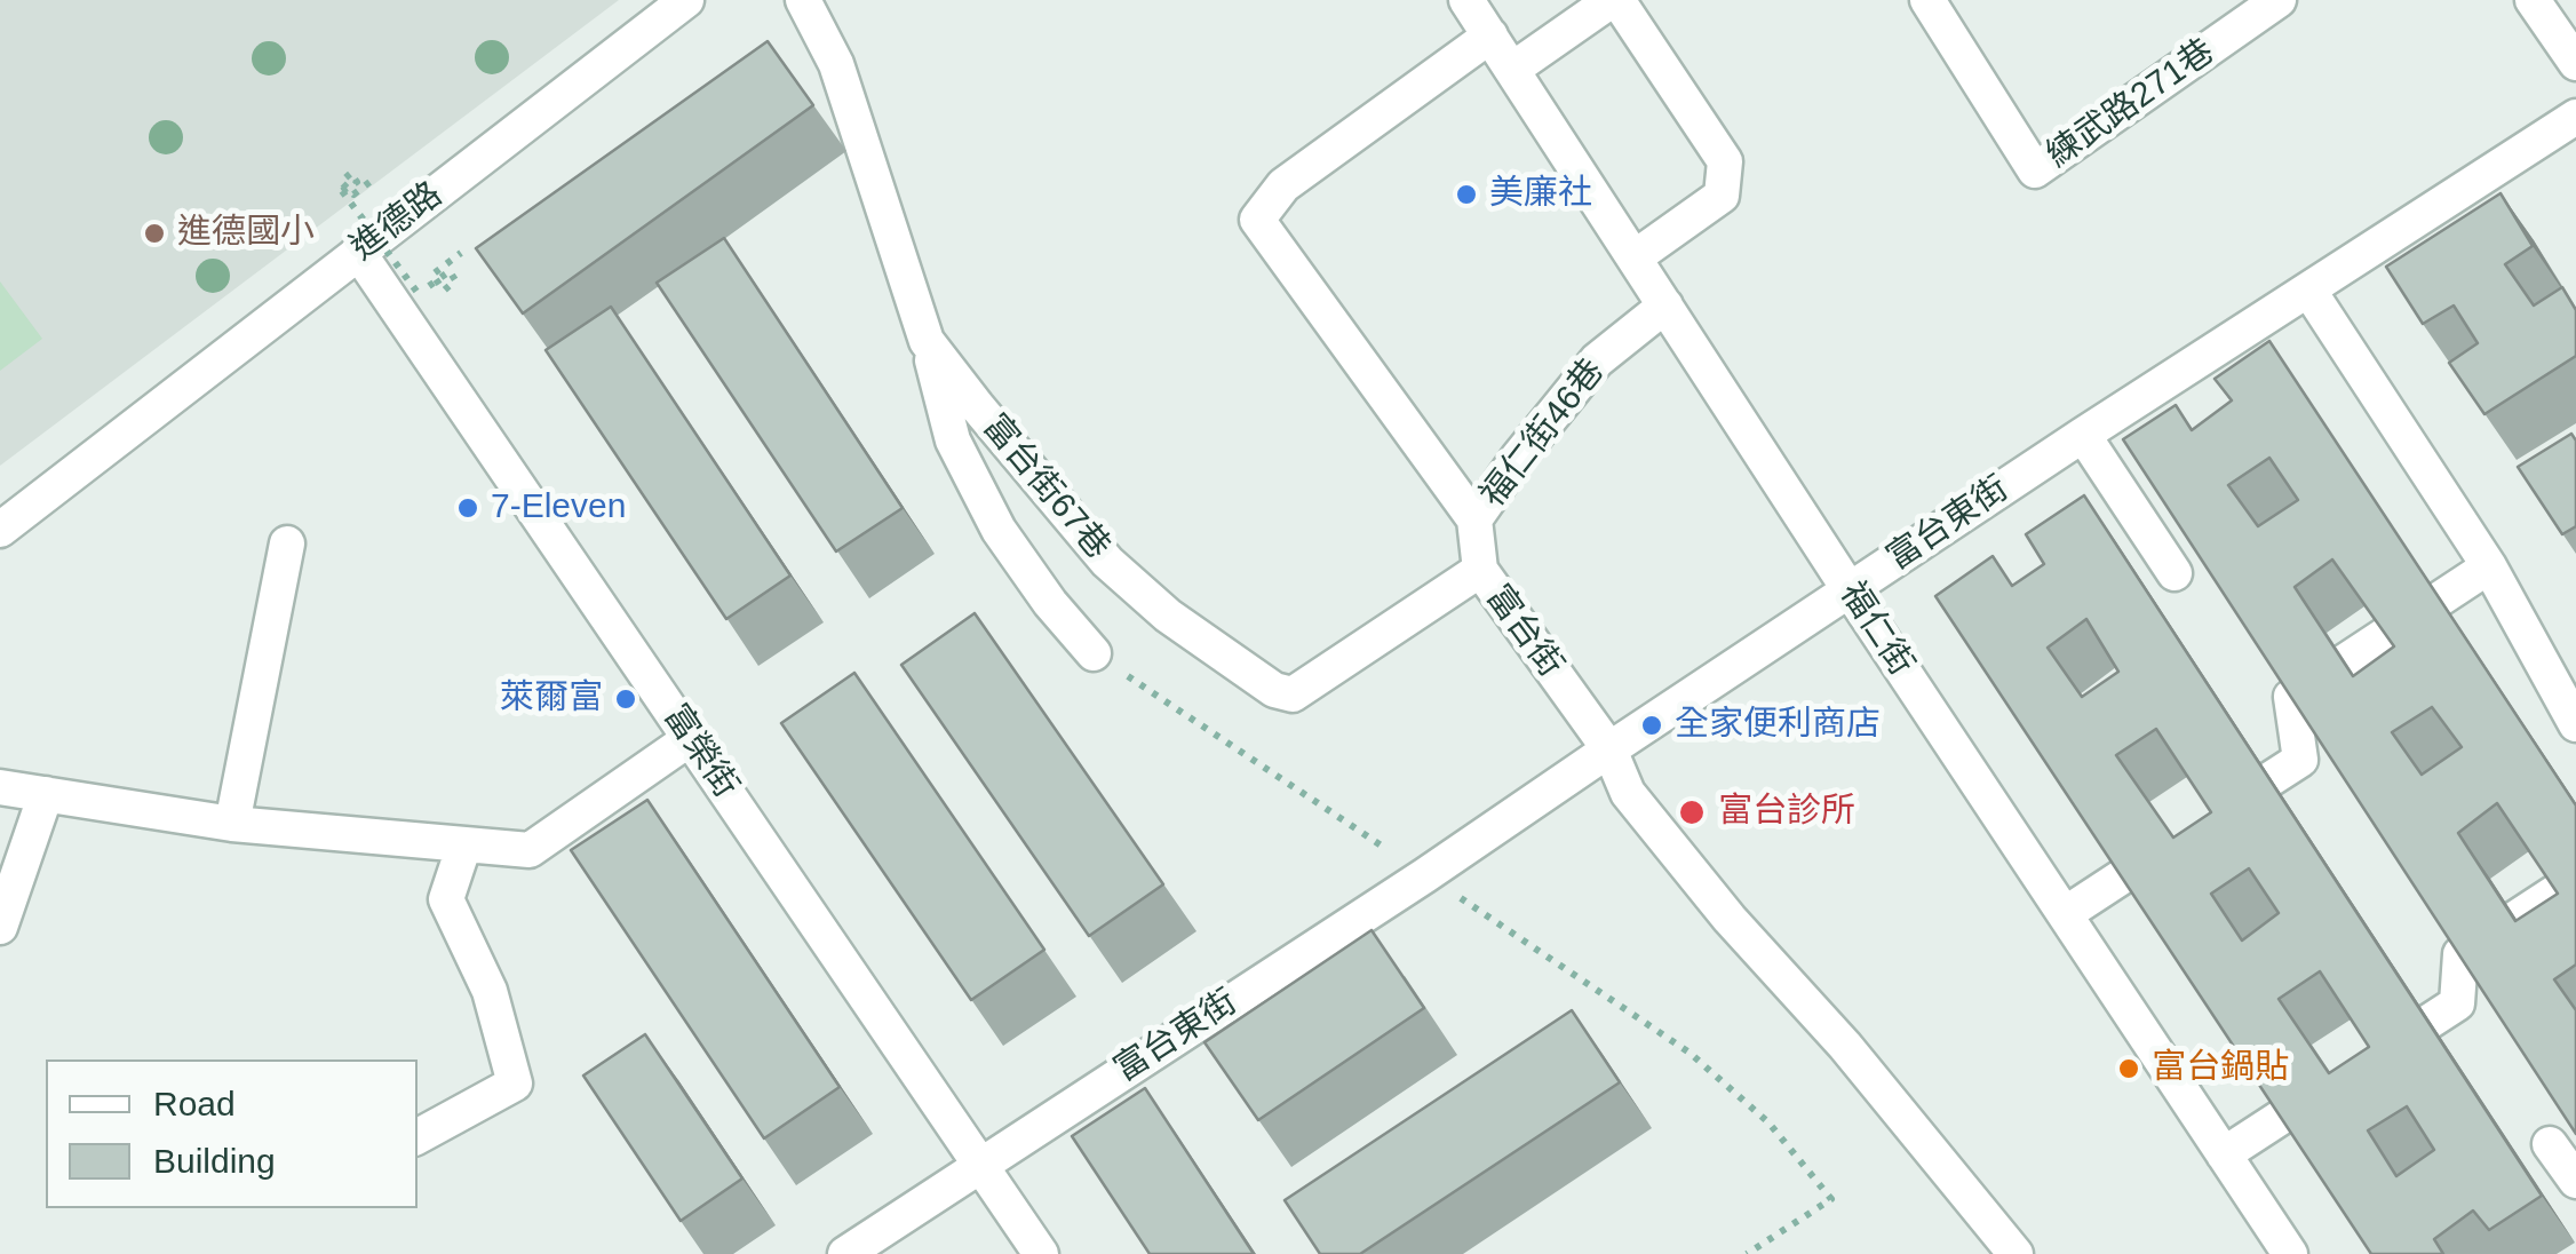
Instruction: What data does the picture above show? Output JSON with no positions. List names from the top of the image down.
{
  "streets": {
    "street": [
      "練武路271巷",
      "進德路",
      "福仁街46巷",
      "富台街67巷",
      "富台東街",
      "福仁街",
      "富台街",
      "富榮街"
    ]
  },
  "crossings": [
    ["進德路", "富榮街"],
    ["福仁街46巷", "福仁街"],
    ["福仁街46巷", "富台街"],
    ["富台街67巷", "富台街"],
    ["富台東街", "福仁街"],
    ["富台東街", "富台街"],
    ["富台東街", "富榮街"]
  ],
  "places": [
    "美廉社",
    "進德國小",
    "7-Eleven",
    "萊爾富",
    "全家便利商店",
    "富台診所",
    "富台鍋貼"
  ],
  "legend": ["Road", "Building"]
}
